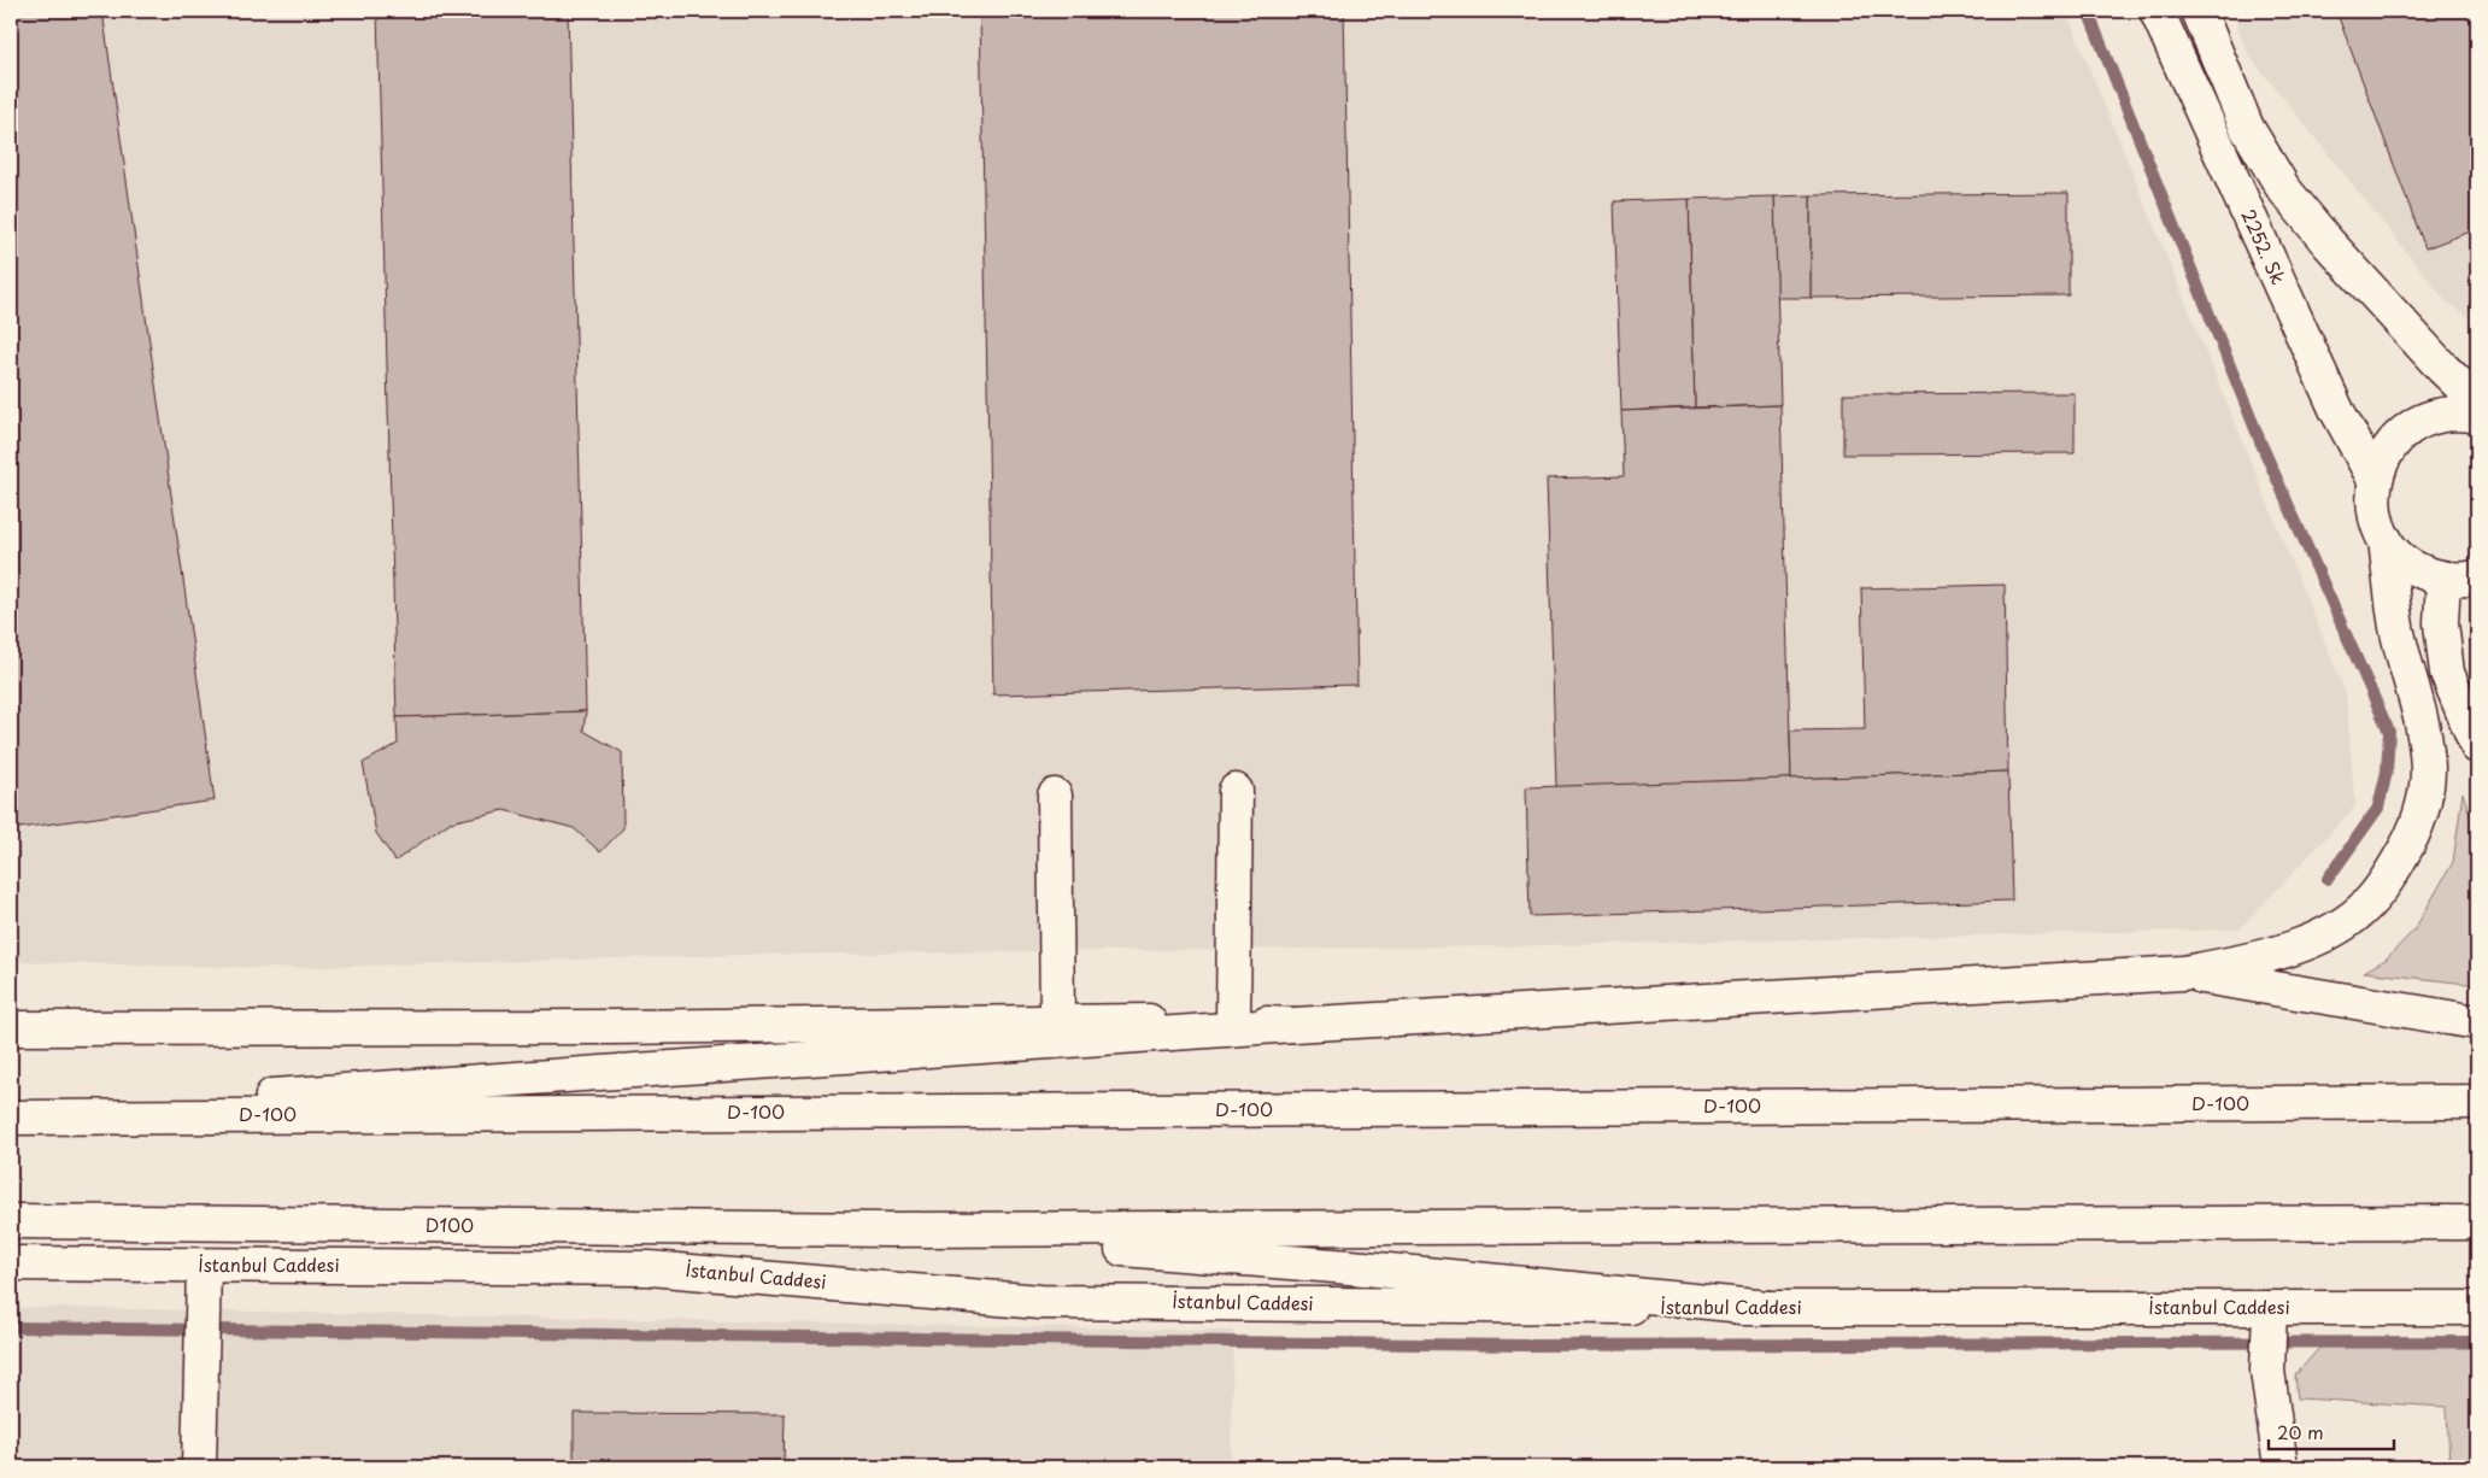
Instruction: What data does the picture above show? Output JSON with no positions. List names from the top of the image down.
{
  "streets": {
    "main road": [
      "2252. Sk",
      "D-100",
      "D100",
      "İstanbul Caddesi"
    ]
  },
  "scale_bar": "20 m"
}
